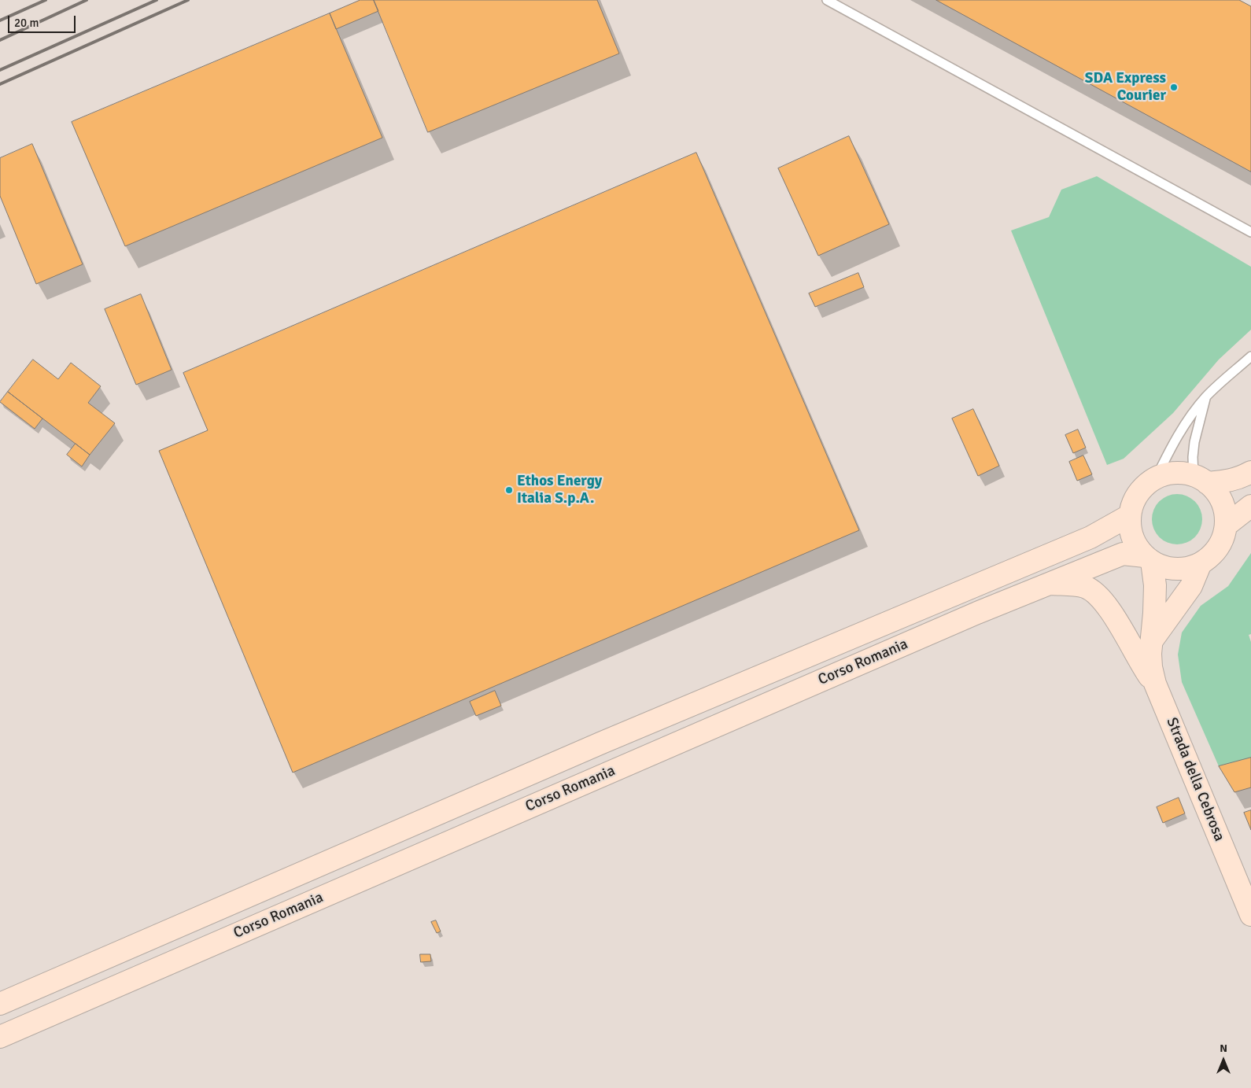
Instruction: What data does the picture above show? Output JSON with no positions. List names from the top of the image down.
{
  "streets": {
    "main road": ["Corso Romania", "Strada della Cebrosa"]
  },
  "crossings": [
    ["Corso Romania", "Strada della Cebrosa"]
  ],
  "places": ["SDA Express Courier", "Ethos Energy Italia S.p.A."],
  "scale_bar": "20 m",
  "north": "top"
}
